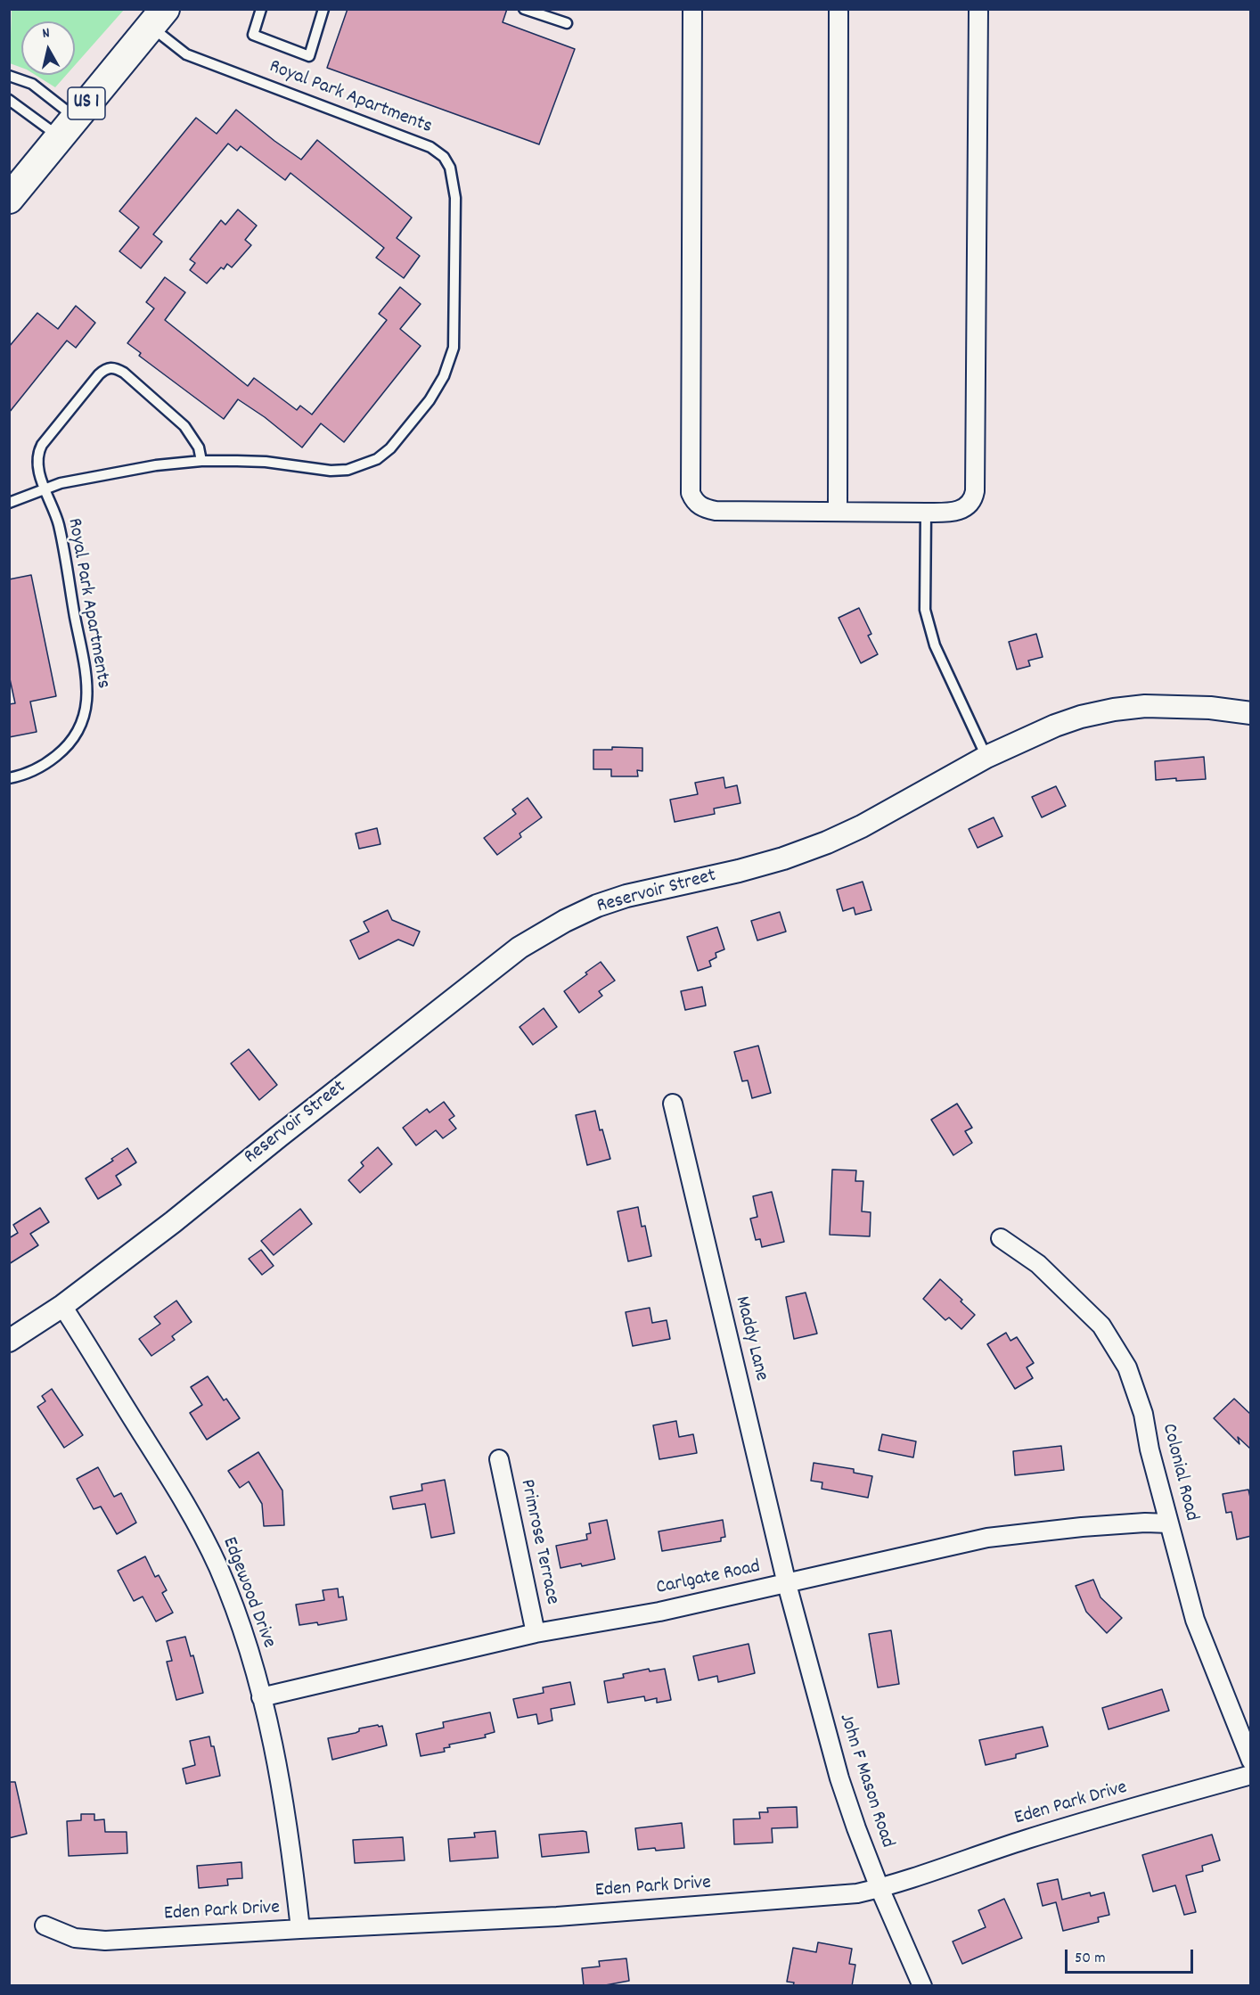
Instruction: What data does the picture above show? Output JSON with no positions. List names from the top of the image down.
{
  "streets": {
    "main road": ["US 1"],
    "street": [
      "Reservoir Street",
      "Maddy Lane",
      "Colonial Road",
      "Primrose Terrace",
      "Carlgate Road",
      "Edgewood Drive",
      "John F Mason Road",
      "Eden Park Drive"
    ],
    "lane": ["Royal Park Apartments"]
  },
  "crossings": [
    ["Royal Park Apartments", "US 1"],
    ["Reservoir Street", "Edgewood Drive"],
    ["Maddy Lane", "Carlgate Road"],
    ["Maddy Lane", "John F Mason Road"],
    ["Colonial Road", "Carlgate Road"],
    ["Primrose Terrace", "Carlgate Road"],
    ["Carlgate Road", "Edgewood Drive"],
    ["Carlgate Road", "John F Mason Road"],
    ["Edgewood Drive", "Eden Park Drive"],
    ["John F Mason Road", "Eden Park Drive"]
  ],
  "scale_bar": "50 m",
  "north": "top"
}
